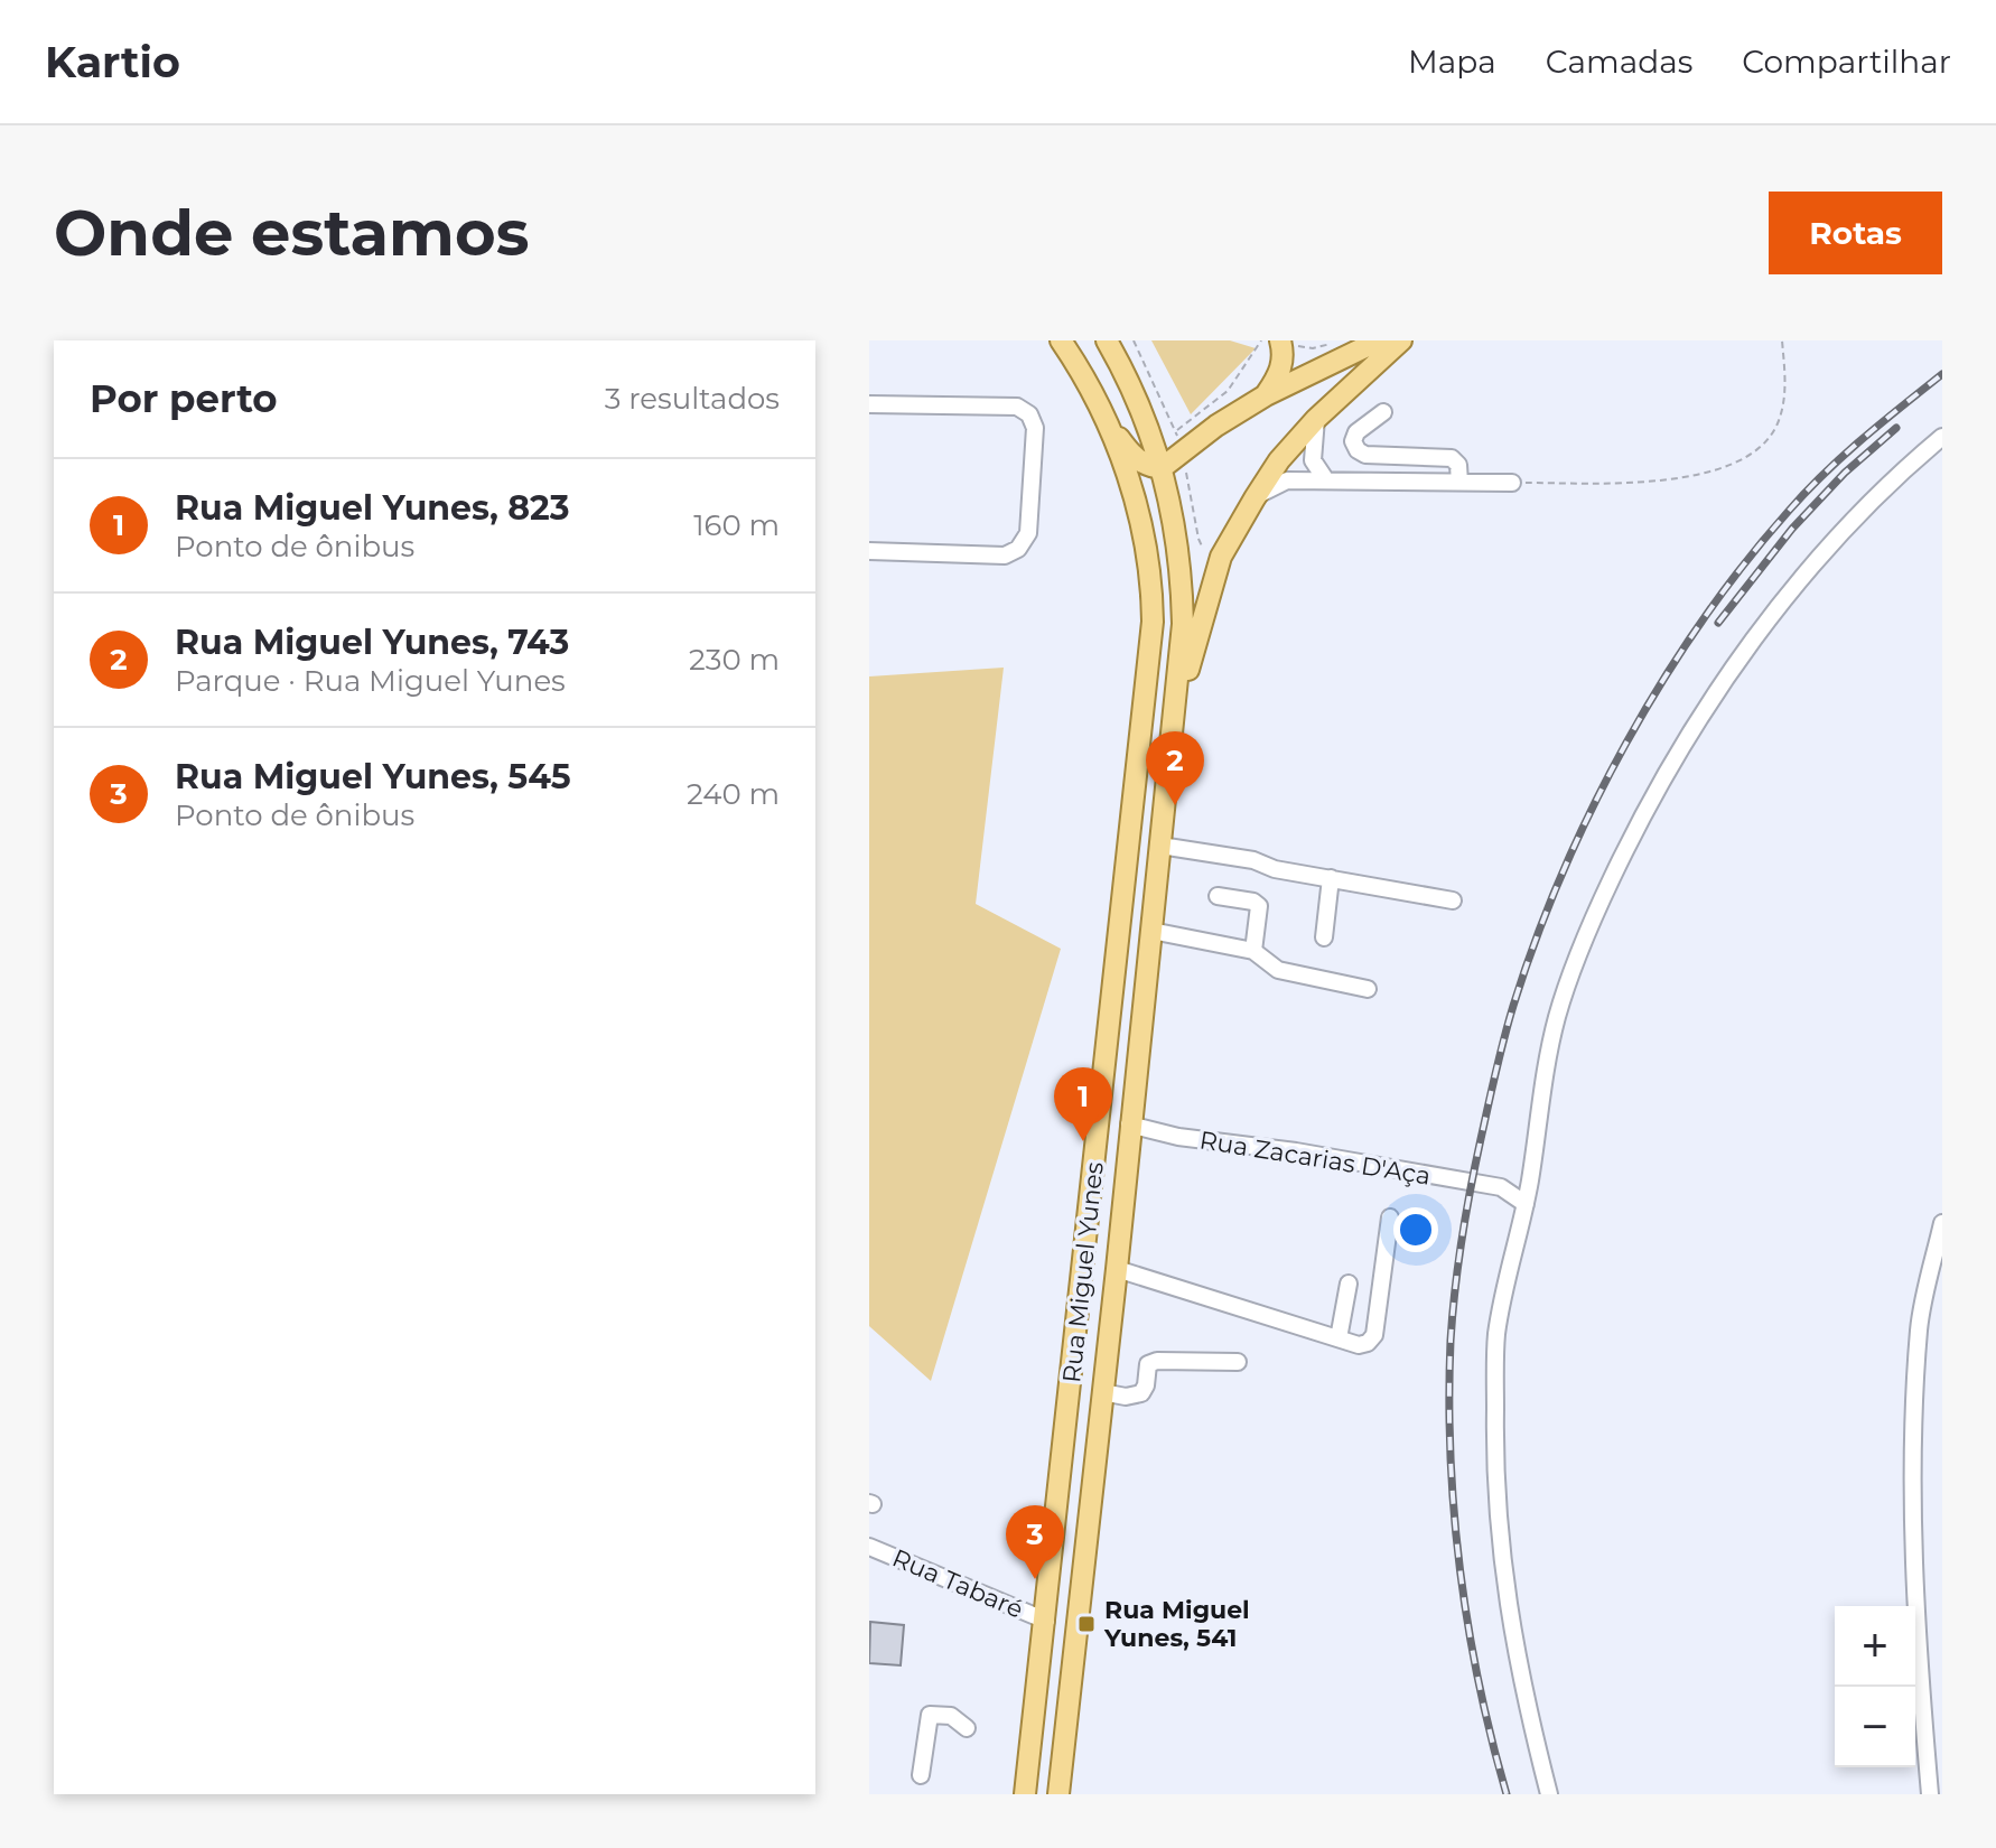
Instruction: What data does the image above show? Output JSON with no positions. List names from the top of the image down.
{
  "streets": {
    "main road": ["Rua Miguel Yunes"],
    "street": ["Rua Zacarias D'Aça", "Rua Tabaré"]
  },
  "crossings": [
    ["Rua Zacarias D'Aça", "Rua Miguel Yunes"],
    ["Rua Miguel Yunes", "Rua Tabaré"]
  ],
  "places": {
    "transit": ["Rua Miguel Yunes, 541"]
  },
  "page": {
    "header": "Kartio",
    "nav": ["Mapa", "Camadas", "Compartilhar"],
    "buttons": "Rotas",
    "title": "Onde estamos",
    "heading": ["Por perto", "3 resultados"],
    "list": [
      {
        "mark": "1",
        "name": "Rua Miguel Yunes, 823",
        "note": "Ponto de ônibus",
        "value": "160 m"
      },
      {
        "mark": "2",
        "name": "Rua Miguel Yunes, 743",
        "note": "Parque · Rua Miguel Yunes",
        "value": "230 m"
      },
      {
        "mark": "3",
        "name": "Rua Miguel Yunes, 545",
        "note": "Ponto de ônibus",
        "value": "240 m"
      }
    ],
    "pins": ["2", "1", "3"],
    "map_buttons": ["+", "−"]
  }
}
